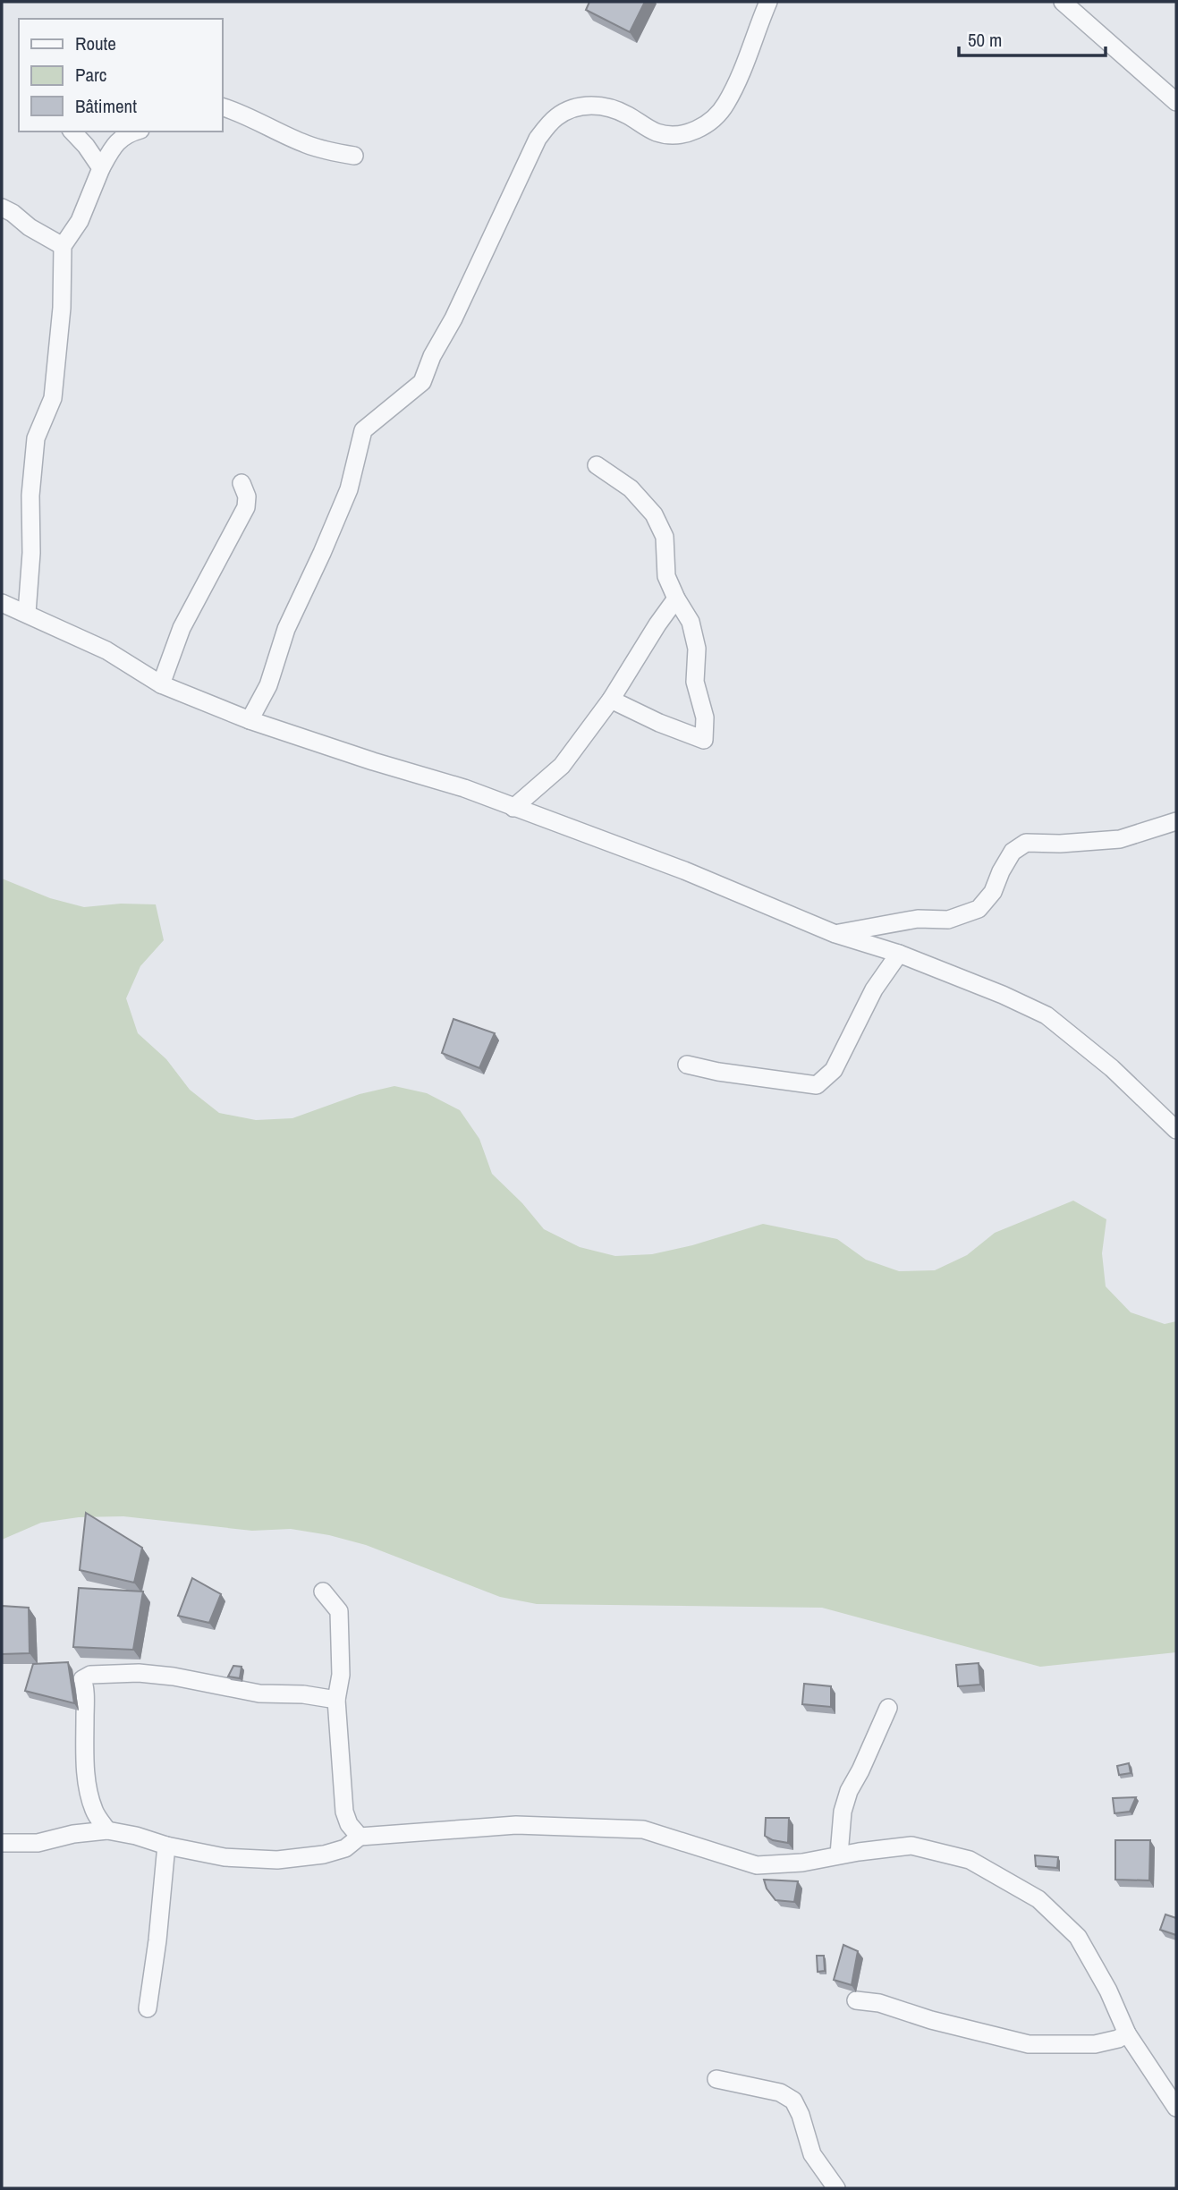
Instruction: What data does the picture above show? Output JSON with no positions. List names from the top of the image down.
{
  "legend": ["Route", "Parc", "Bâtiment"],
  "scale_bar": "50 m"
}
